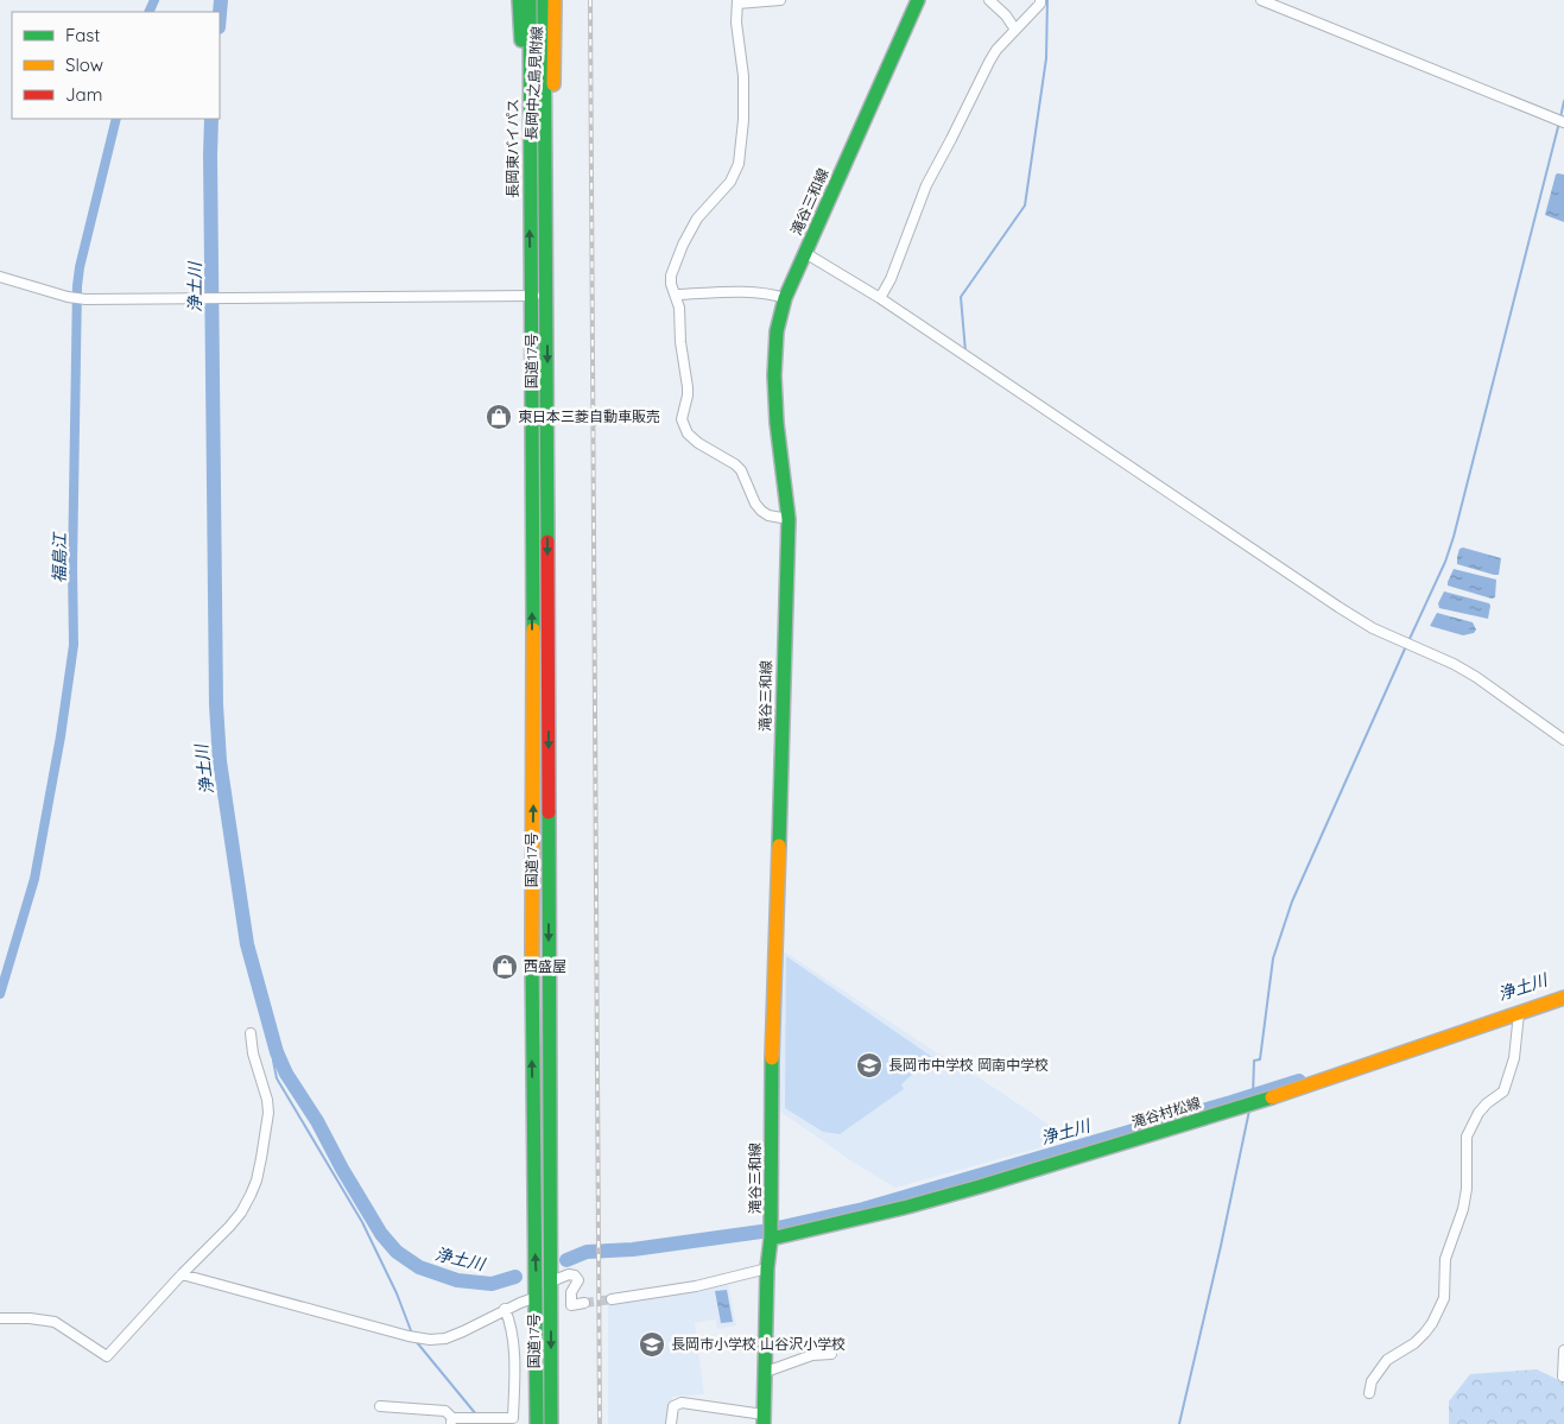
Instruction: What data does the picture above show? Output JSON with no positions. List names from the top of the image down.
{
  "streets": {
    "main road": [
      "長岡中之島見附線",
      "長岡東バイパス",
      "滝谷三和線",
      "国道17号",
      "滝谷村松線"
    ]
  },
  "crossings": [
    ["長岡中之島見附線", "長岡東バイパス"],
    ["長岡東バイパス", "国道17号"],
    ["滝谷三和線", "滝谷村松線"]
  ],
  "water": ["浄土川", "福島江"],
  "places": {
    "shop": ["東日本三菱自動車販売", "西盛屋"],
    "school or university": ["長岡市中学校 岡南中学校", "長岡市小学校 山谷沢小学校"]
  },
  "legend": ["Fast", "Slow", "Jam"]
}
